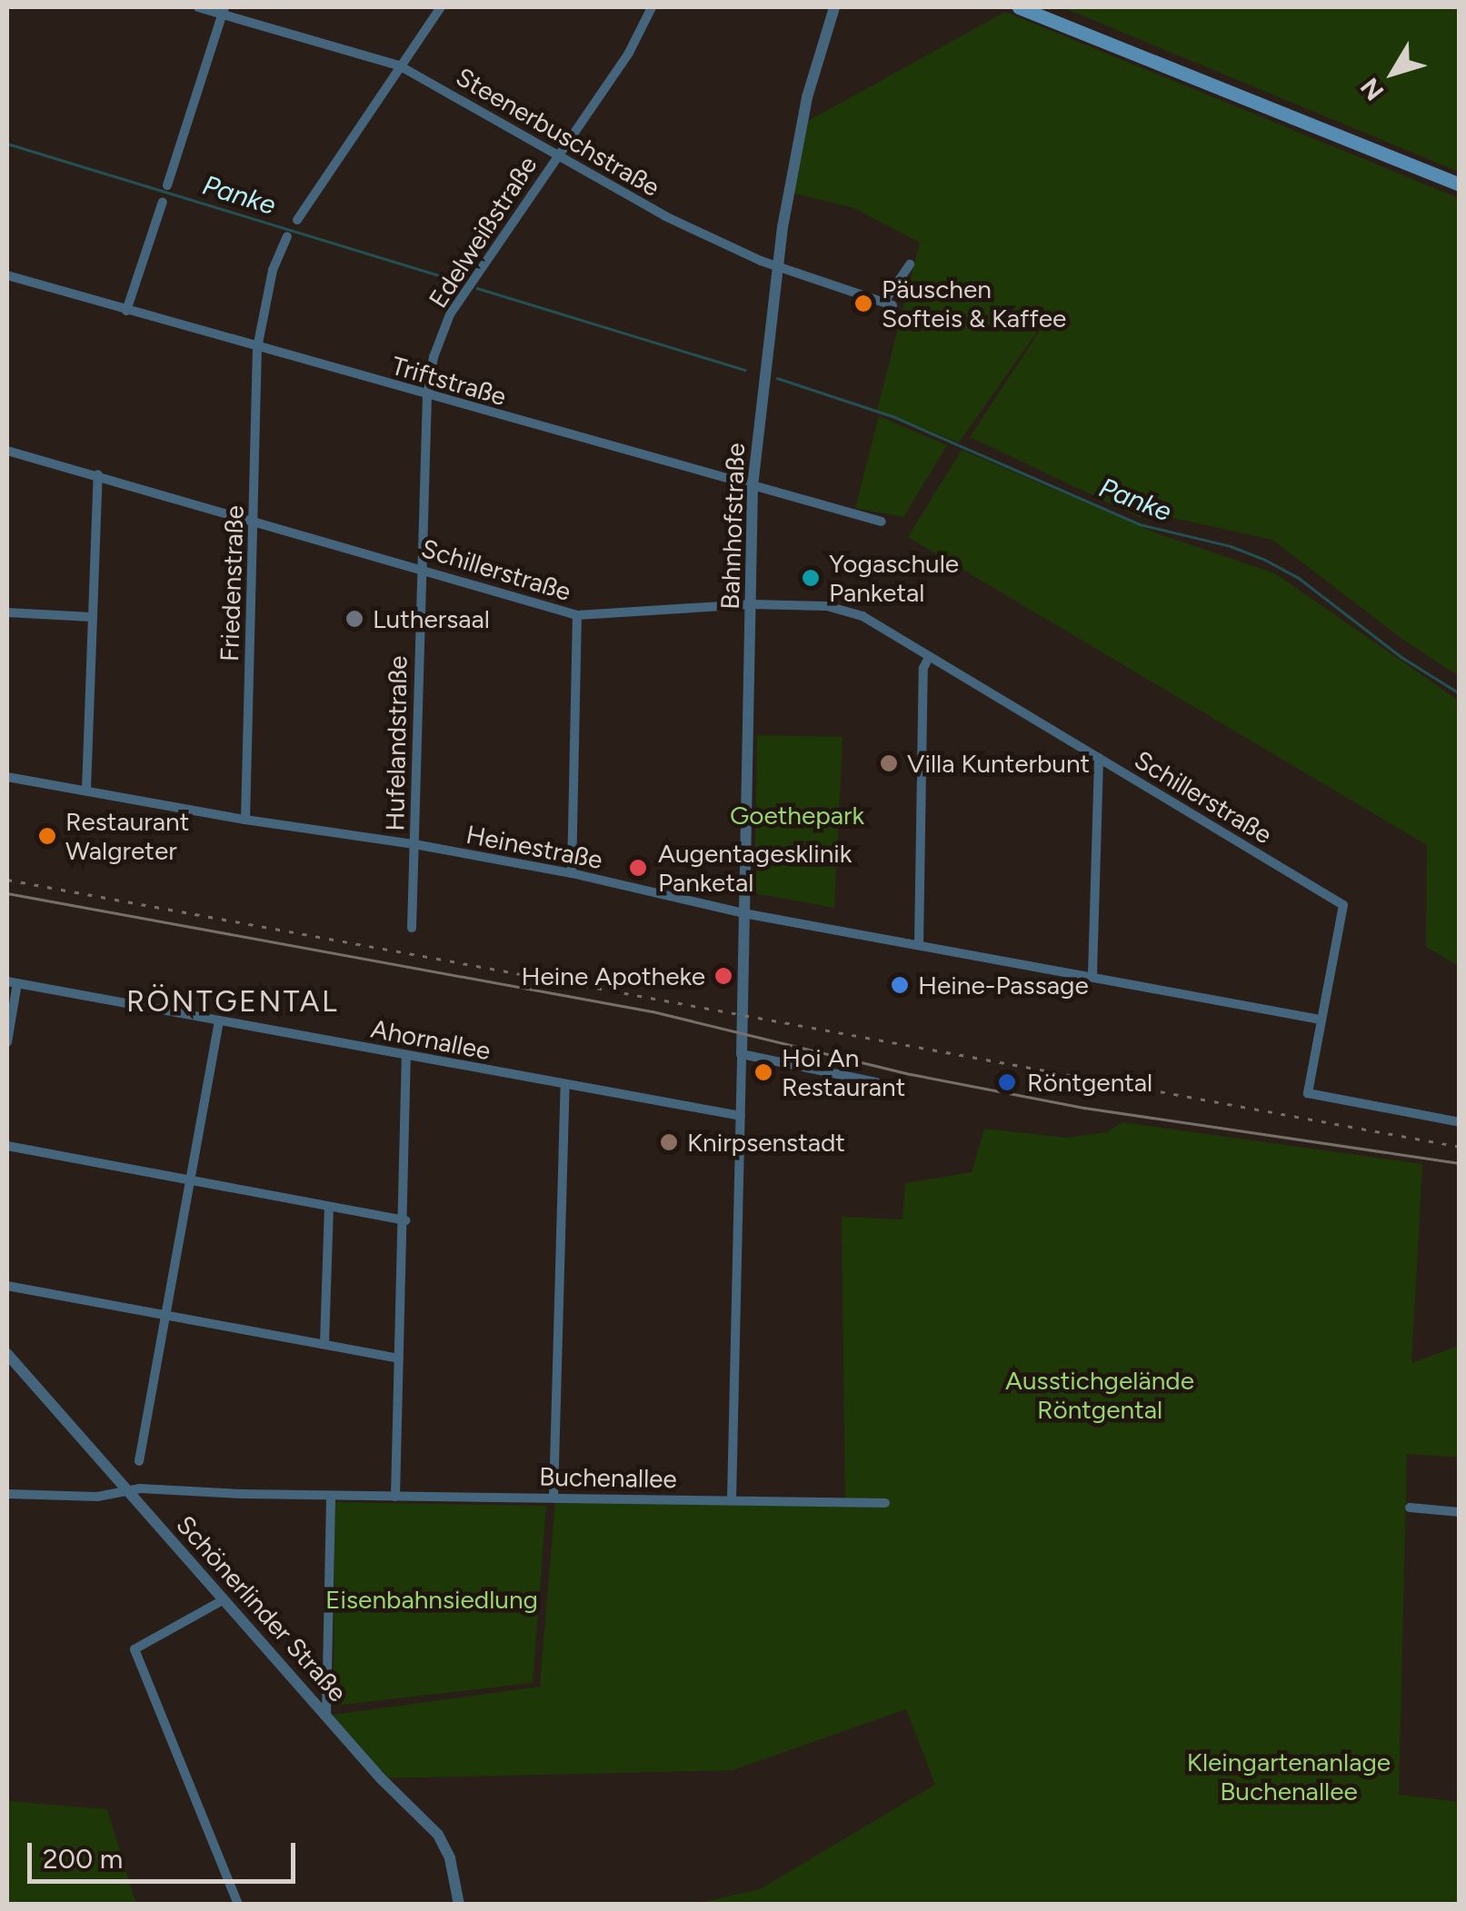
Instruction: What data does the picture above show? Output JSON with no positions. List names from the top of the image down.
{
  "streets": {
    "street": [
      "Steenerbuschstraße",
      "Edelweißstraße",
      "Triftstraße",
      "Bahnhofstraße",
      "Schillerstraße",
      "Friedenstraße",
      "Hufelandstraße",
      "Heinestraße",
      "Ahornallee",
      "Buchenallee",
      "Schönerlinder Straße"
    ]
  },
  "crossings": [
    ["Steenerbuschstraße", "Edelweißstraße"],
    ["Steenerbuschstraße", "Bahnhofstraße"],
    ["Edelweißstraße", "Triftstraße"],
    ["Edelweißstraße", "Hufelandstraße"],
    ["Triftstraße", "Bahnhofstraße"],
    ["Triftstraße", "Friedenstraße"],
    ["Triftstraße", "Hufelandstraße"],
    ["Bahnhofstraße", "Schillerstraße"],
    ["Bahnhofstraße", "Heinestraße"],
    ["Schillerstraße", "Friedenstraße"],
    ["Schillerstraße", "Hufelandstraße"],
    ["Schillerstraße", "Heinestraße"],
    ["Friedenstraße", "Heinestraße"],
    ["Hufelandstraße", "Heinestraße"],
    ["Buchenallee", "Schönerlinder Straße"]
  ],
  "districts": ["RÖNTGENTAL"],
  "water": ["Panke"],
  "parks": [
    "Goethepark",
    "Ausstichgelände Röntgental",
    "Eisenbahnsiedlung",
    "Kleingartenanlage Buchenallee"
  ],
  "places": [
    "Päuschen Softeis & Kaffee",
    "Yogaschule Panketal",
    "Luthersaal",
    "Villa Kunterbunt",
    "Restaurant Walgreter",
    "Augentagesklinik Panketal",
    "Heine Apotheke",
    "Heine-Passage",
    "Hoi An Restaurant",
    "Röntgental",
    "Knirpsenstadt"
  ],
  "scale_bar": "200 m",
  "north": "bottom left"
}
